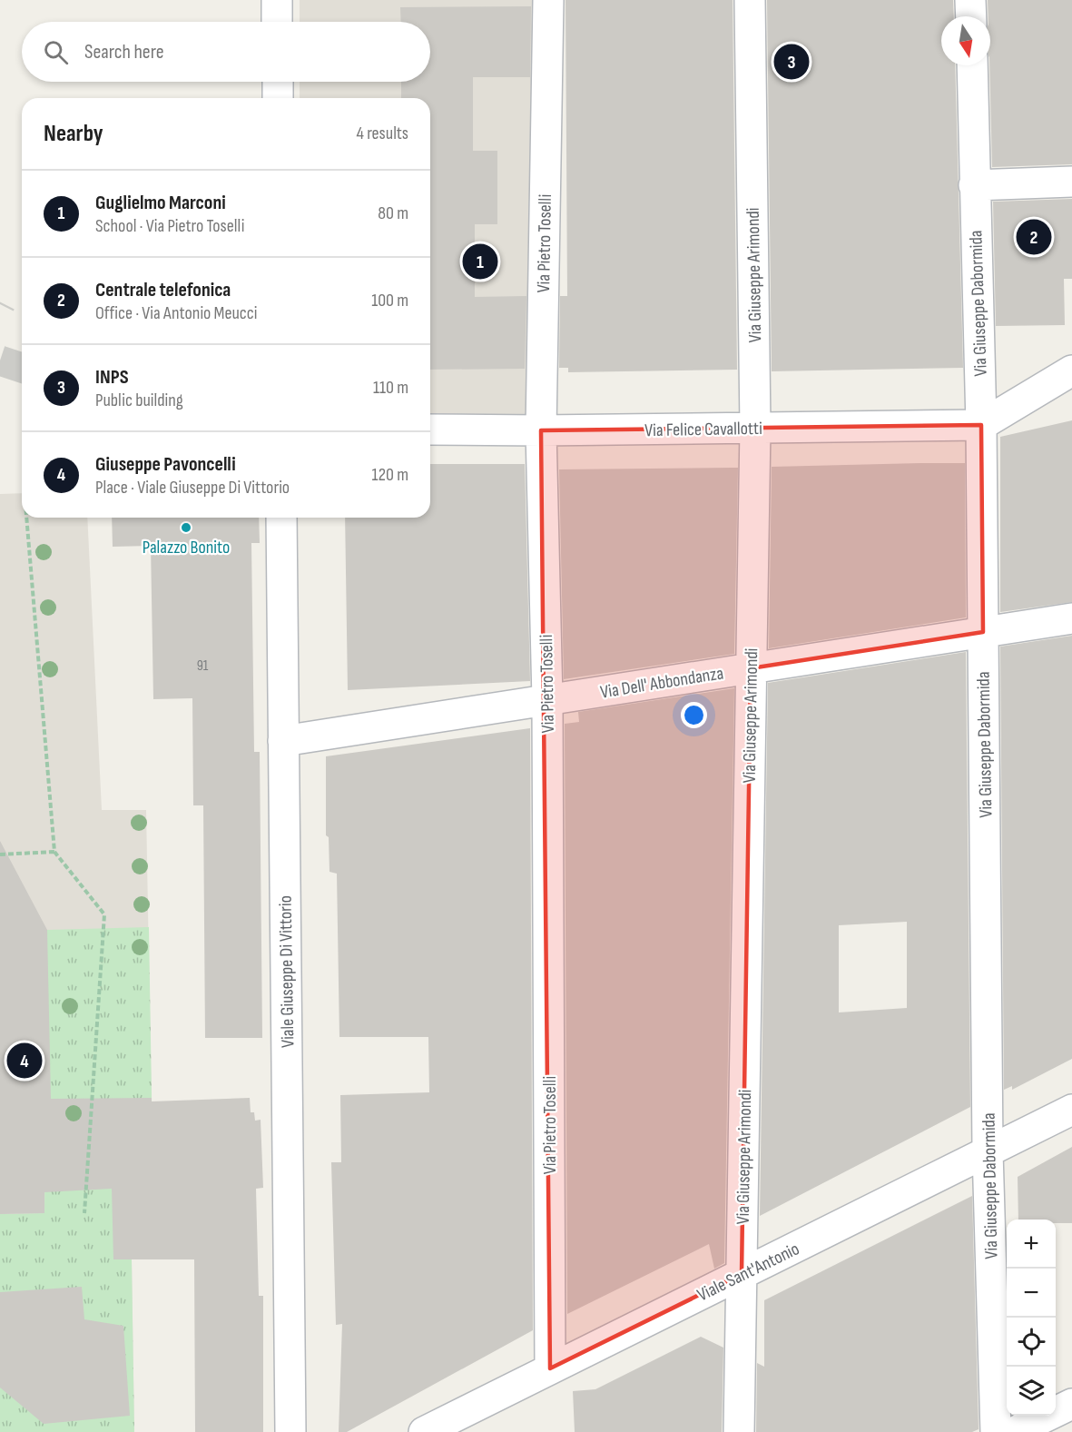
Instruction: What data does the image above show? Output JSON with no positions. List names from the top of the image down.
{
  "streets": {
    "street": [
      "Via Pietro Toselli",
      "Via Giuseppe Arimondi",
      "Via Giuseppe Dabormida",
      "Via Felice Cavallotti",
      "Via Dell' Abbondanza",
      "Viale Giuseppe Di Vittorio",
      "Viale Sant'Antonio"
    ]
  },
  "crossings": [
    ["Via Pietro Toselli", "Via Felice Cavallotti"],
    ["Via Pietro Toselli", "Via Dell' Abbondanza"],
    ["Via Pietro Toselli", "Viale Sant'Antonio"],
    ["Via Giuseppe Arimondi", "Via Felice Cavallotti"],
    ["Via Giuseppe Arimondi", "Via Dell' Abbondanza"],
    ["Via Giuseppe Arimondi", "Viale Sant'Antonio"],
    ["Via Giuseppe Dabormida", "Via Felice Cavallotti"],
    ["Via Giuseppe Dabormida", "Via Dell' Abbondanza"],
    ["Via Giuseppe Dabormida", "Viale Sant'Antonio"],
    ["Via Dell' Abbondanza", "Viale Giuseppe Di Vittorio"]
  ],
  "places": ["Palazzo Bonito"],
  "house_numbers": ["91"],
  "north": "bottom",
  "page": {
    "search": "Search here",
    "pins": [
      "3",
      "2",
      "1",
      "4"
    ],
    "heading": ["Nearby", "4 results"],
    "list": [
      {
        "mark": "1",
        "name": "Guglielmo Marconi",
        "note": "School · Via Pietro Toselli",
        "value": "80 m"
      },
      {
        "mark": "2",
        "name": "Centrale telefonica",
        "note": "Office · Via Antonio Meucci",
        "value": "100 m"
      },
      {
        "mark": "3",
        "name": "INPS",
        "note": "Public building",
        "value": "110 m"
      },
      {
        "mark": "4",
        "name": "Giuseppe Pavoncelli",
        "note": "Place · Viale Giuseppe Di Vittorio",
        "value": "120 m"
      }
    ],
    "map_buttons": ["+", "−"]
  }
}
